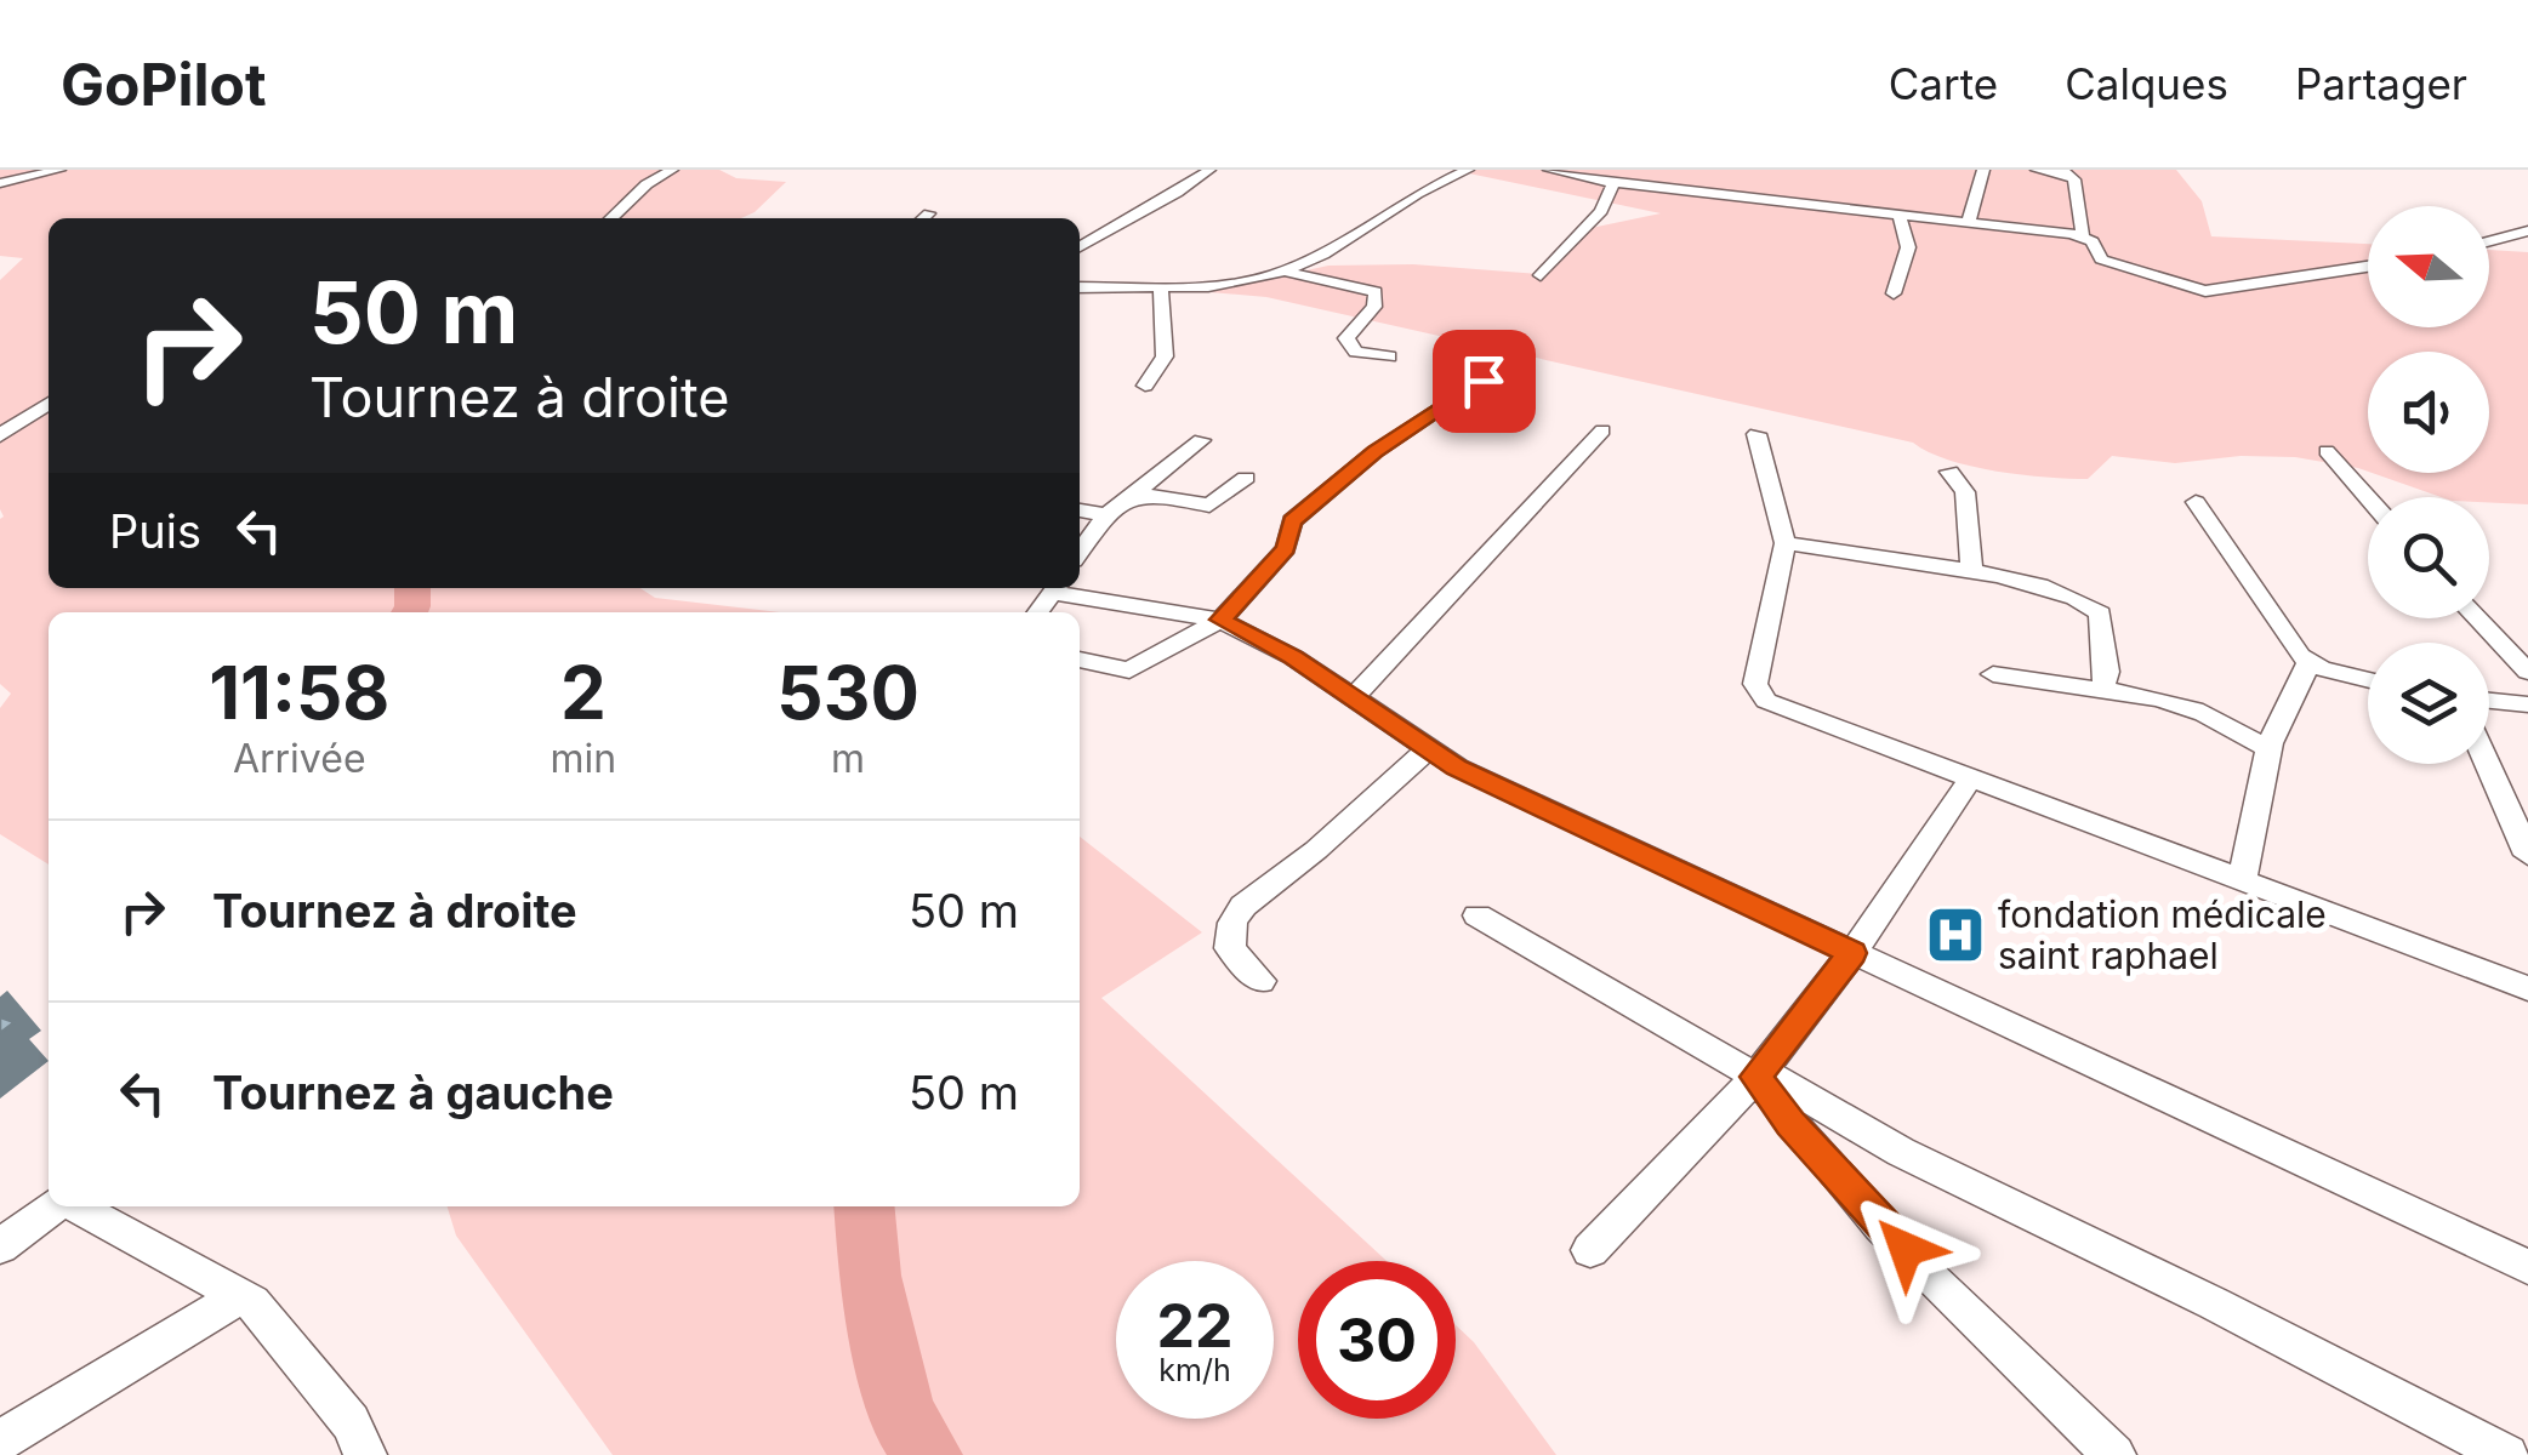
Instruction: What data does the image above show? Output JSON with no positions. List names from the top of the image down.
{
  "places": {
    "hospital": ["fondation médicale saint raphael"]
  },
  "north": "left",
  "page": {
    "header": "GoPilot",
    "nav": ["Carte", "Calques", "Partager"],
    "turn": ["50 m", "Tournez à droite"],
    "then": "Puis",
    "eta": [
      "11:58",
      "Arrivée",
      "2",
      "min",
      "530",
      "m"
    ],
    "list": [
      {
        "name": "Tournez à droite",
        "value": "50 m"
      },
      {
        "name": "Tournez à gauche",
        "value": "50 m"
      }
    ],
    "speed": "22 km/h",
    "limit": "30"
  }
}
